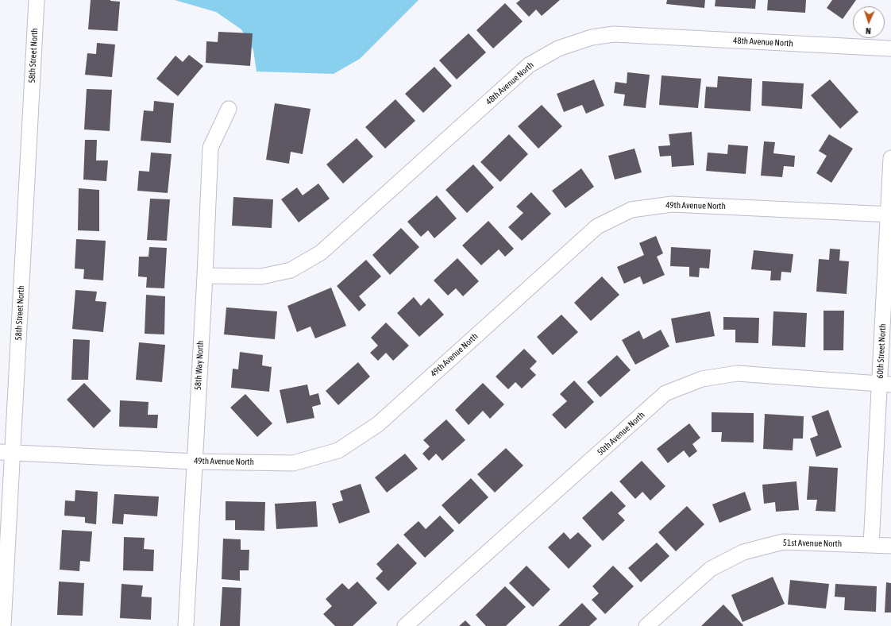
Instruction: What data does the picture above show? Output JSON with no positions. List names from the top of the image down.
{
  "streets": {
    "street": [
      "48th Avenue North",
      "58th Street North",
      "49th Avenue North",
      "60th Street North",
      "58th Way North",
      "50th Avenue North",
      "51st Avenue North"
    ]
  },
  "crossings": [
    ["48th Avenue North", "58th Way North"],
    ["58th Street North", "49th Avenue North"],
    ["49th Avenue North", "60th Street North"],
    ["49th Avenue North", "58th Way North"],
    ["60th Street North", "50th Avenue North"],
    ["60th Street North", "51st Avenue North"]
  ],
  "north": "bottom"
}
